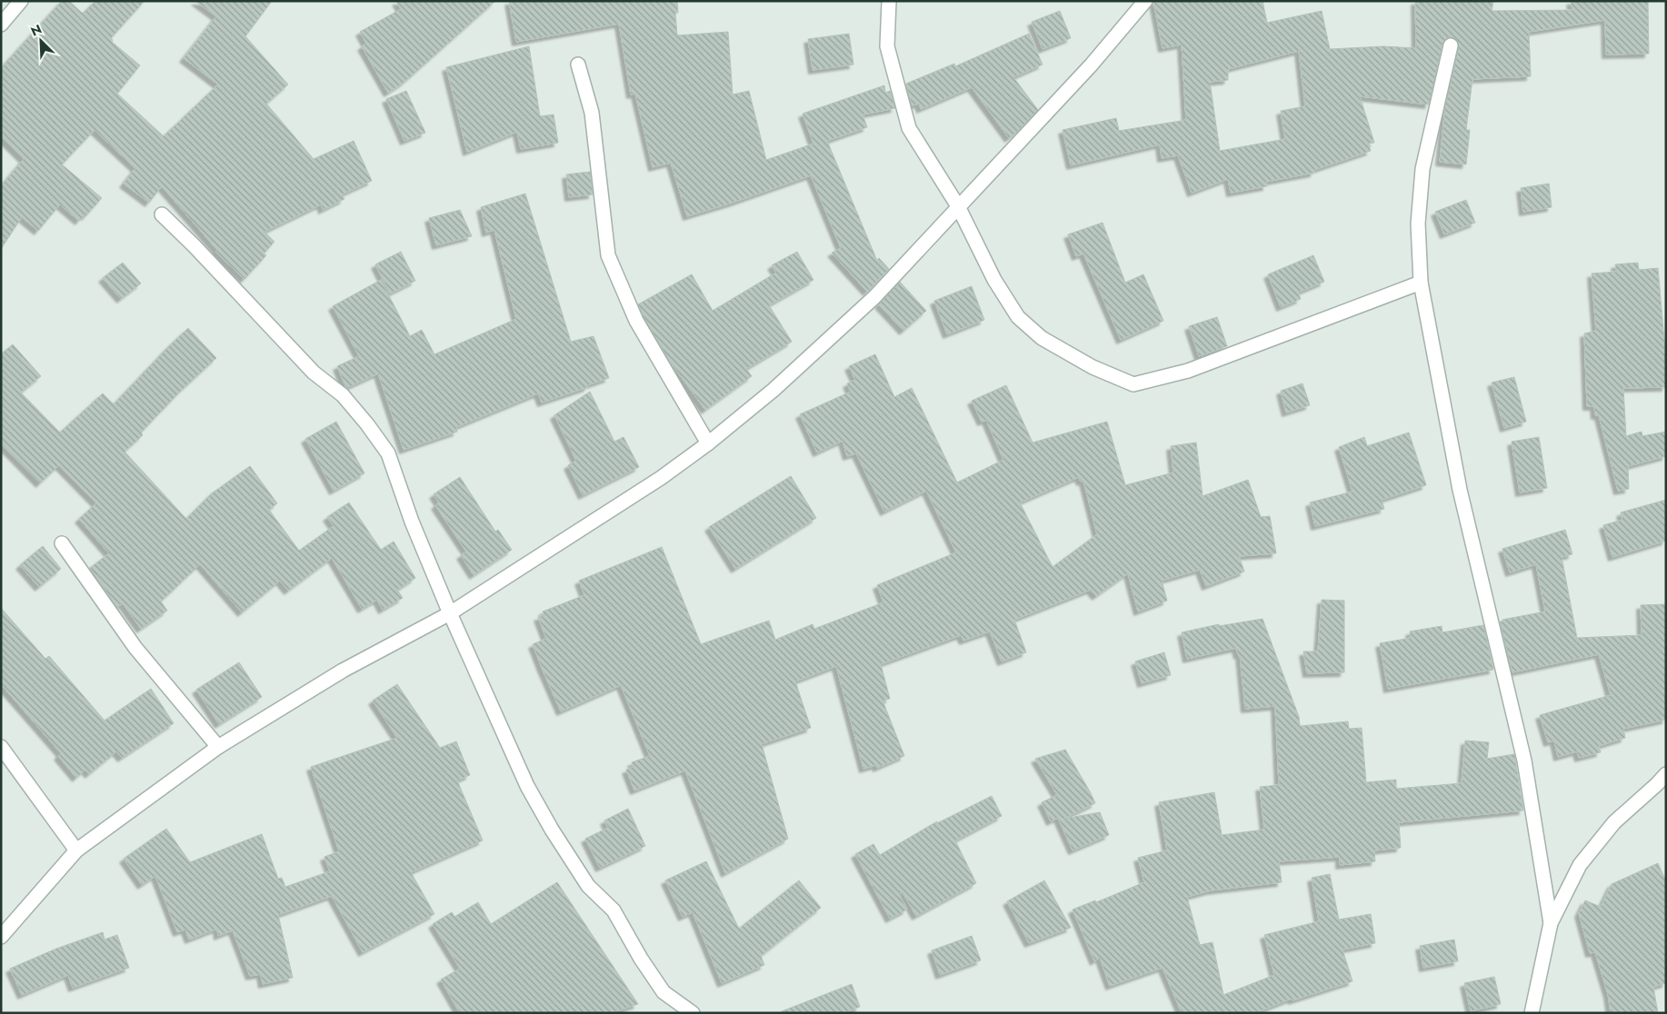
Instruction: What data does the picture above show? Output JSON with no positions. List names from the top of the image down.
{
  "north": "top left"
}
